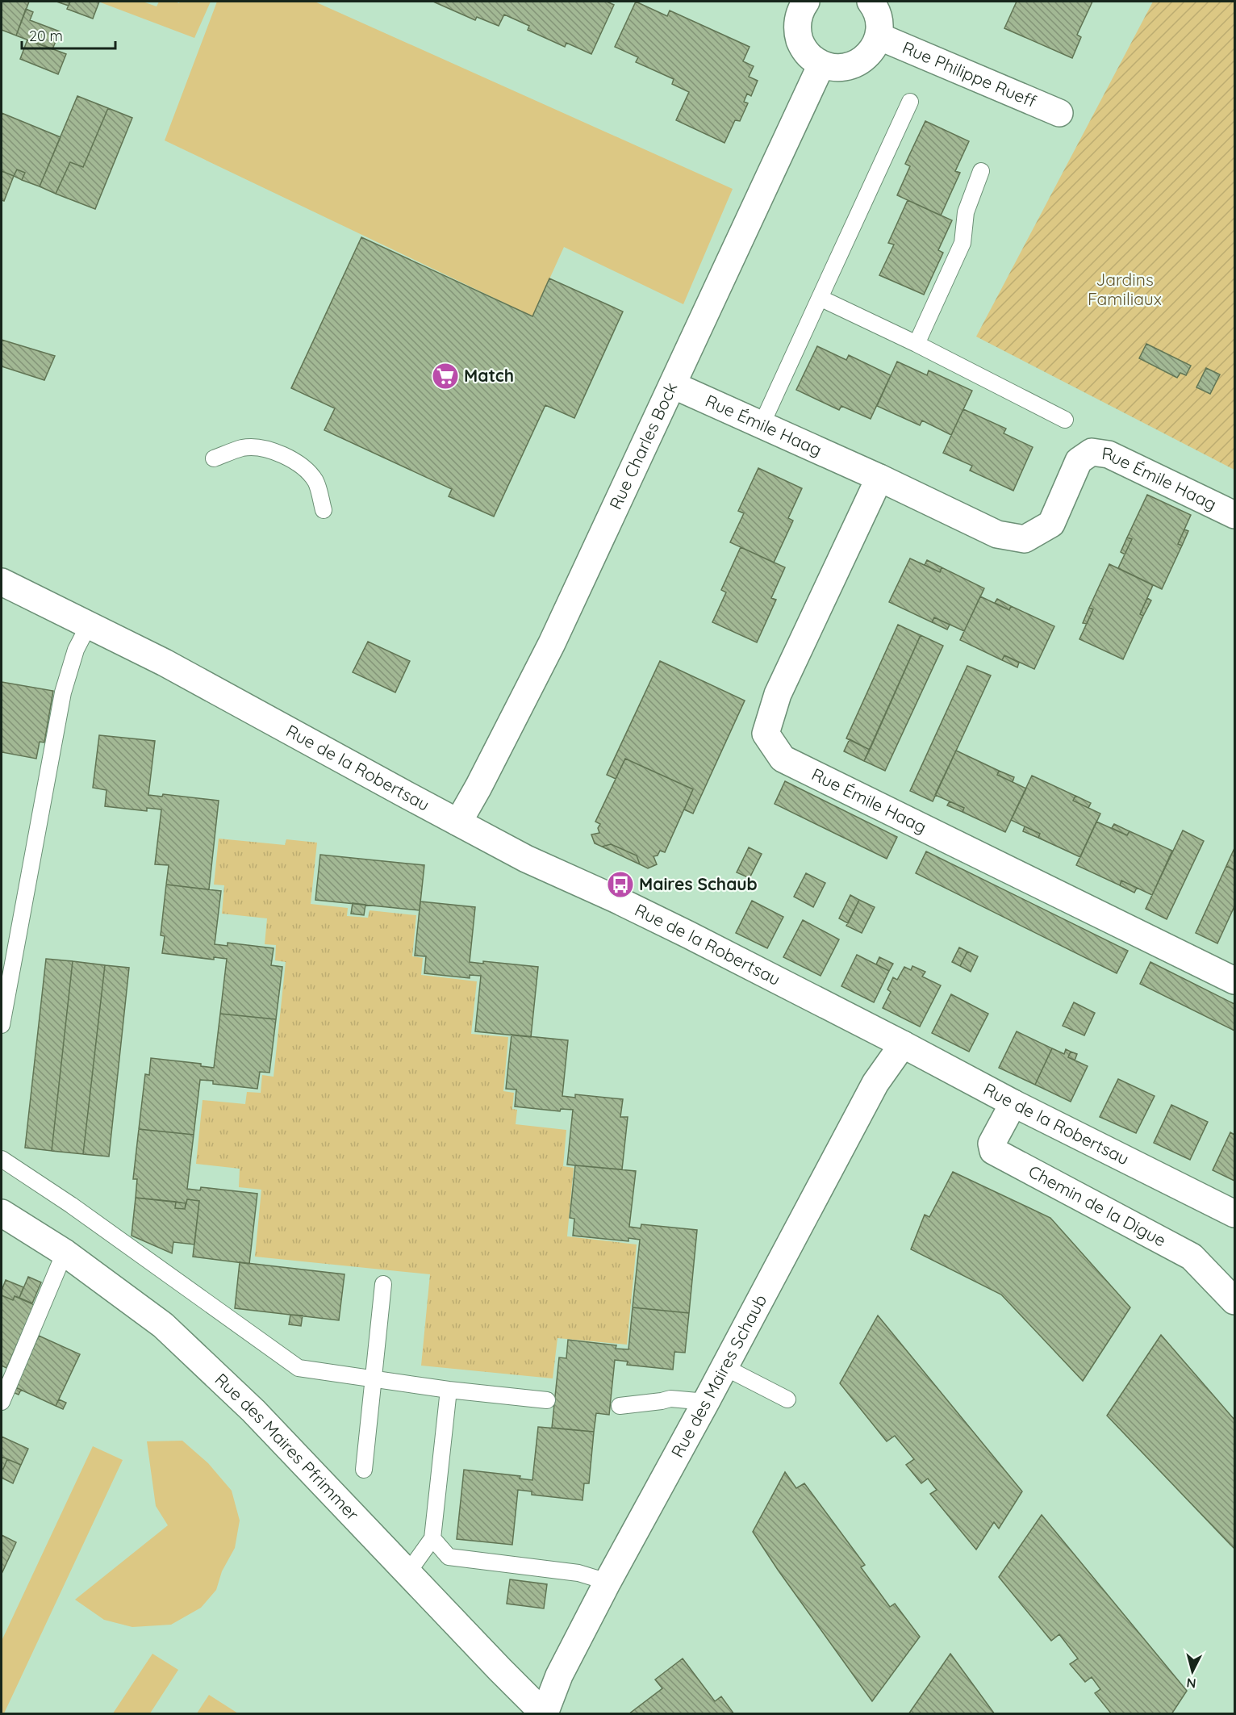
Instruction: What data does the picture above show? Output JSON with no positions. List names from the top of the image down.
{
  "streets": {
    "street": [
      "Rue Philippe Rueff",
      "Rue Émile Haag",
      "Rue Charles Bock",
      "Rue de la Robertsau",
      "Chemin de la Digue",
      "Rue des Maires Schaub",
      "Rue des Maires Pfrimmer"
    ]
  },
  "crossings": [
    ["Rue Émile Haag", "Rue Charles Bock"],
    ["Rue Charles Bock", "Rue de la Robertsau"],
    ["Rue de la Robertsau", "Chemin de la Digue"],
    ["Rue de la Robertsau", "Rue des Maires Schaub"],
    ["Rue des Maires Schaub", "Rue des Maires Pfrimmer"]
  ],
  "parks": ["Jardins Familiaux"],
  "places": {
    "supermarket": ["Match"],
    "bus stop": ["Maires Schaub"]
  },
  "scale_bar": "20 m",
  "north": "bottom"
}
